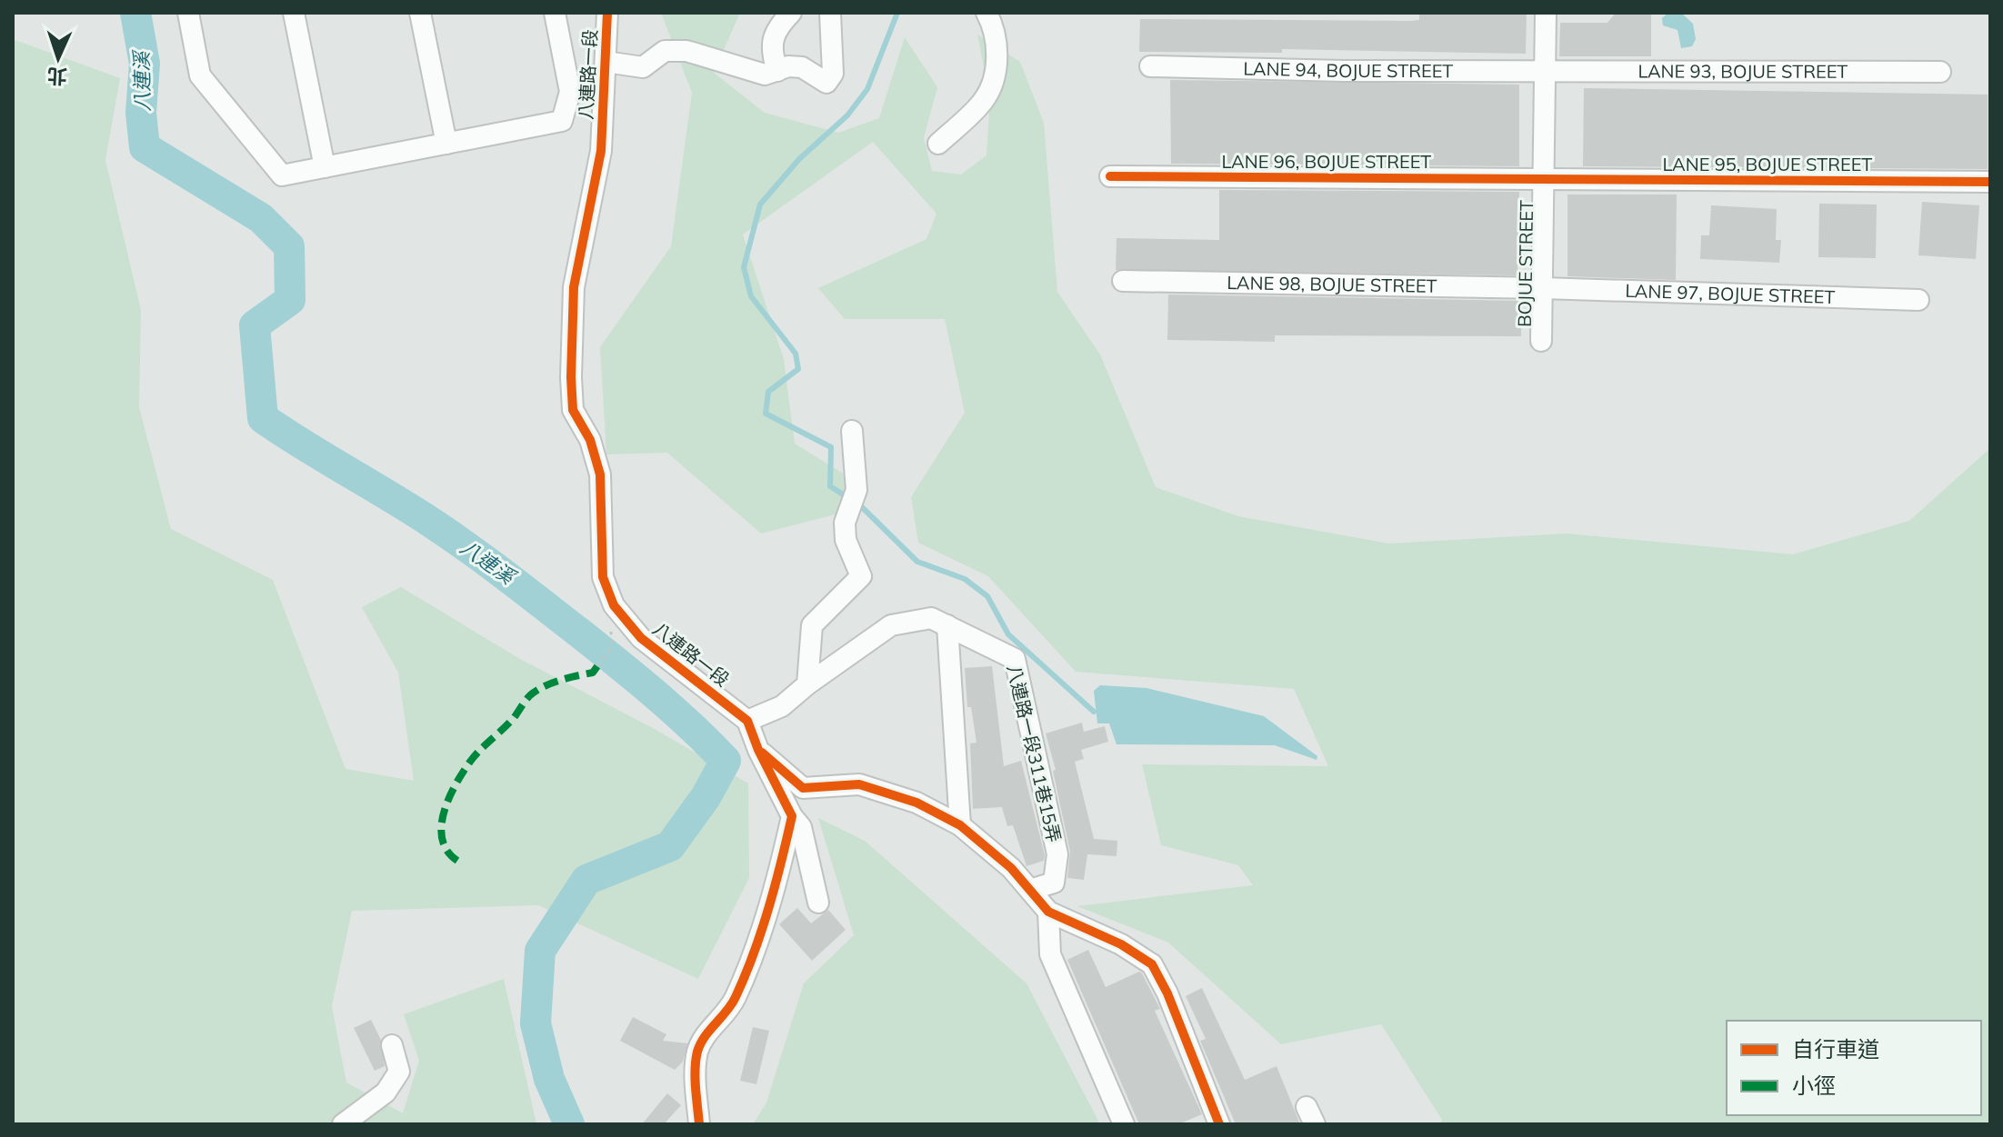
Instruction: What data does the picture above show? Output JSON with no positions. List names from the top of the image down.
{
  "streets": {
    "street": [
      "LANE 94, BOJUE STREET",
      "LANE 93, BOJUE STREET",
      "八連路一段",
      "LANE 96, BOJUE STREET",
      "LANE 95, BOJUE STREET",
      "BOJUE STREET",
      "LANE 98, BOJUE STREET",
      "LANE 97, BOJUE STREET",
      "八連路一段311巷15弄"
    ]
  },
  "crossings": [
    ["LANE 94, BOJUE STREET", "LANE 93, BOJUE STREET"],
    ["LANE 94, BOJUE STREET", "BOJUE STREET"],
    ["LANE 93, BOJUE STREET", "BOJUE STREET"],
    ["LANE 96, BOJUE STREET", "LANE 95, BOJUE STREET"],
    ["LANE 96, BOJUE STREET", "BOJUE STREET"],
    ["LANE 95, BOJUE STREET", "BOJUE STREET"],
    ["BOJUE STREET", "LANE 98, BOJUE STREET"],
    ["BOJUE STREET", "LANE 97, BOJUE STREET"],
    ["LANE 98, BOJUE STREET", "LANE 97, BOJUE STREET"]
  ],
  "water": ["八連溪"],
  "legend": ["自行車道", "小徑"],
  "north": "bottom"
}
